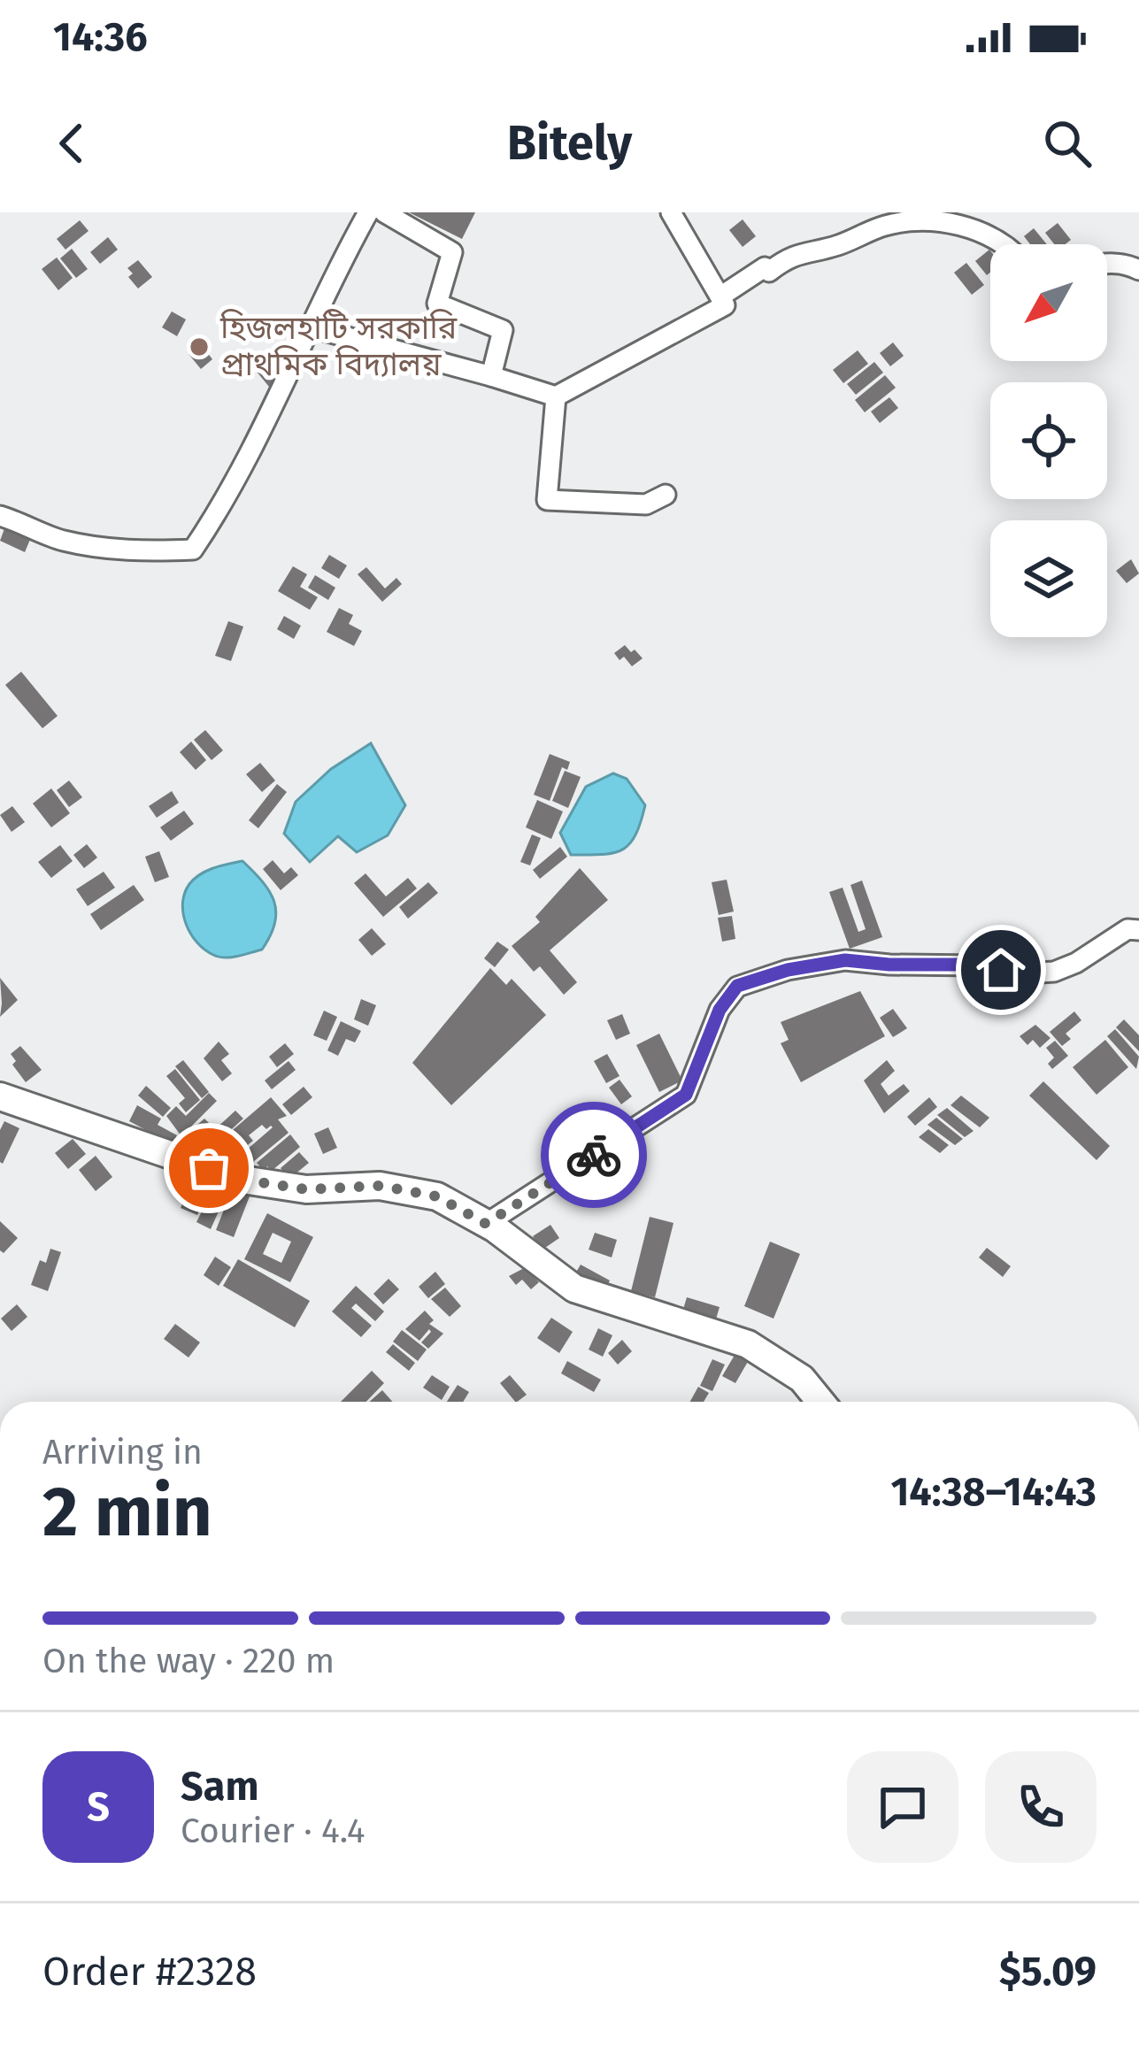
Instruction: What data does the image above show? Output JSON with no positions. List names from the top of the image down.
{
  "places": ["হিজলহাটি সরকারি প্রাথমিক বিদ্যালয়"],
  "north": "bottom left",
  "page": {
    "status": "14:36",
    "header": "Bitely",
    "heading": ["2 min", "Arriving in", "14:38–14:43"],
    "panel": [
      "Sam",
      "Courier · 4.4",
      "Order #2328",
      "$5.09"
    ],
    "bar": "On the way · 220 m",
    "round": "S"
  }
}
